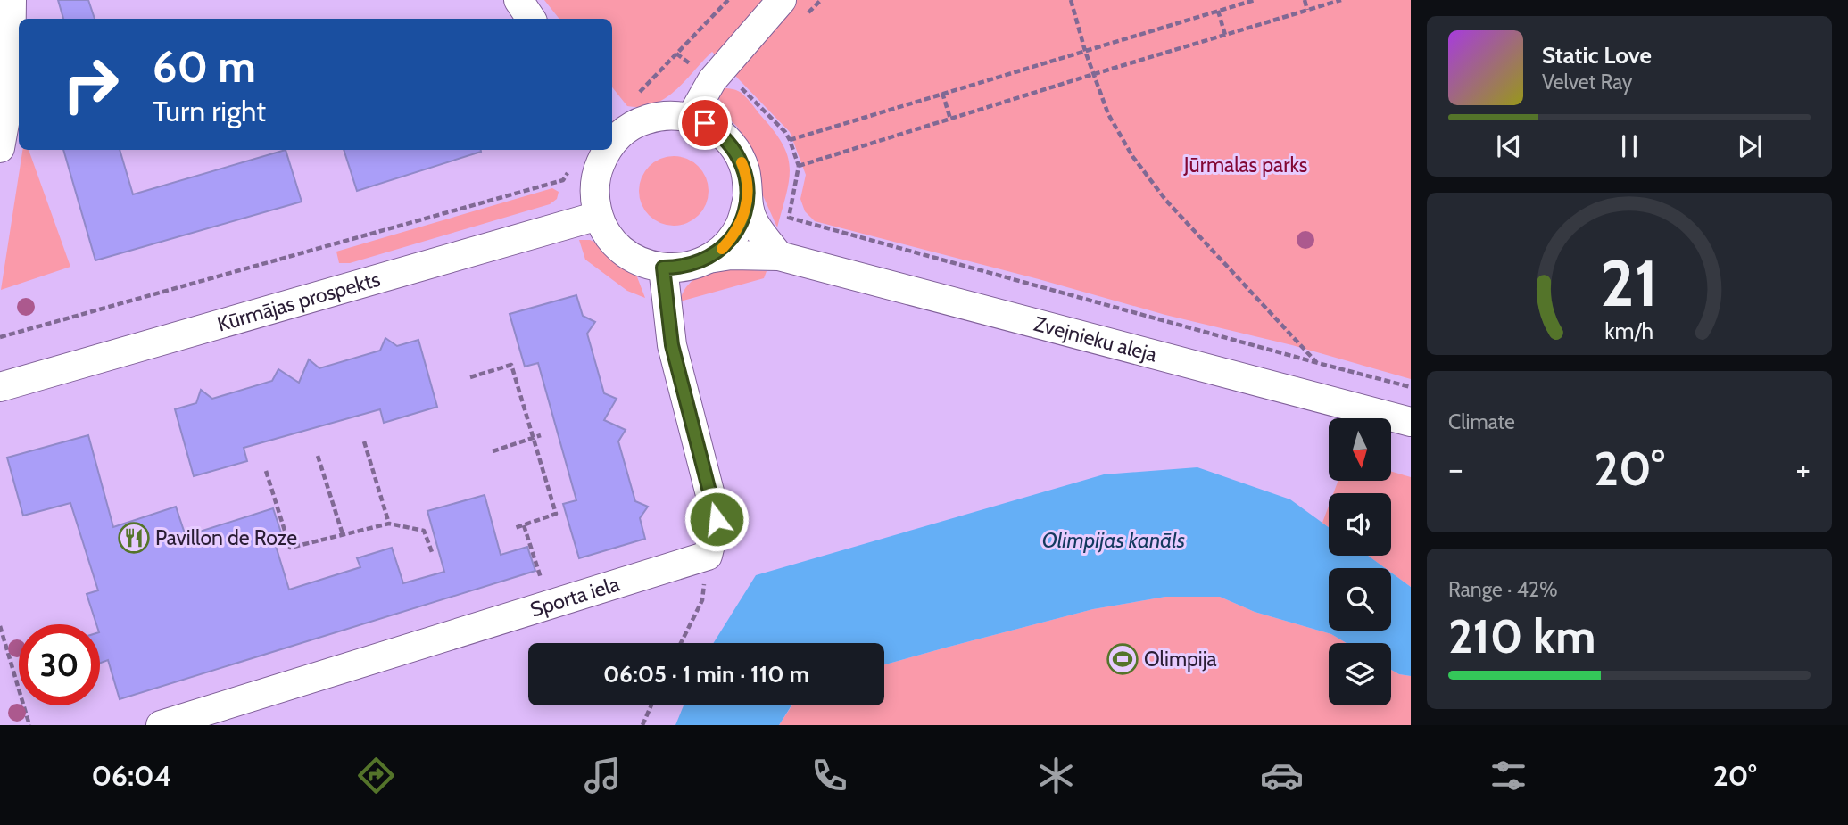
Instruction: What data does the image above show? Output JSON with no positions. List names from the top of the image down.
{
  "streets": {
    "street": ["Kūrmājas prospekts", "Zvejnieku aleja", "Sporta iela"]
  },
  "water": ["Olimpijas kanāls"],
  "parks": ["Jūrmalas parks"],
  "places": {
    "restaurant": ["Pavillon de Roze"],
    "sports": ["Olimpija"]
  },
  "north": "bottom",
  "page": {
    "turn": ["60 m", "Turn right"],
    "song": ["Static Love", "Velvet Ray"],
    "tile": [
      "Climate",
      ["Range · 42%", "210 km"]
    ],
    "heat": ["−", "20°", "+"],
    "limit": "30",
    "trip": "06:05 · 1 min · 110 m",
    "tabs": ["06:04", "20°"],
    "gauge": ["21", "km/h"]
  }
}
